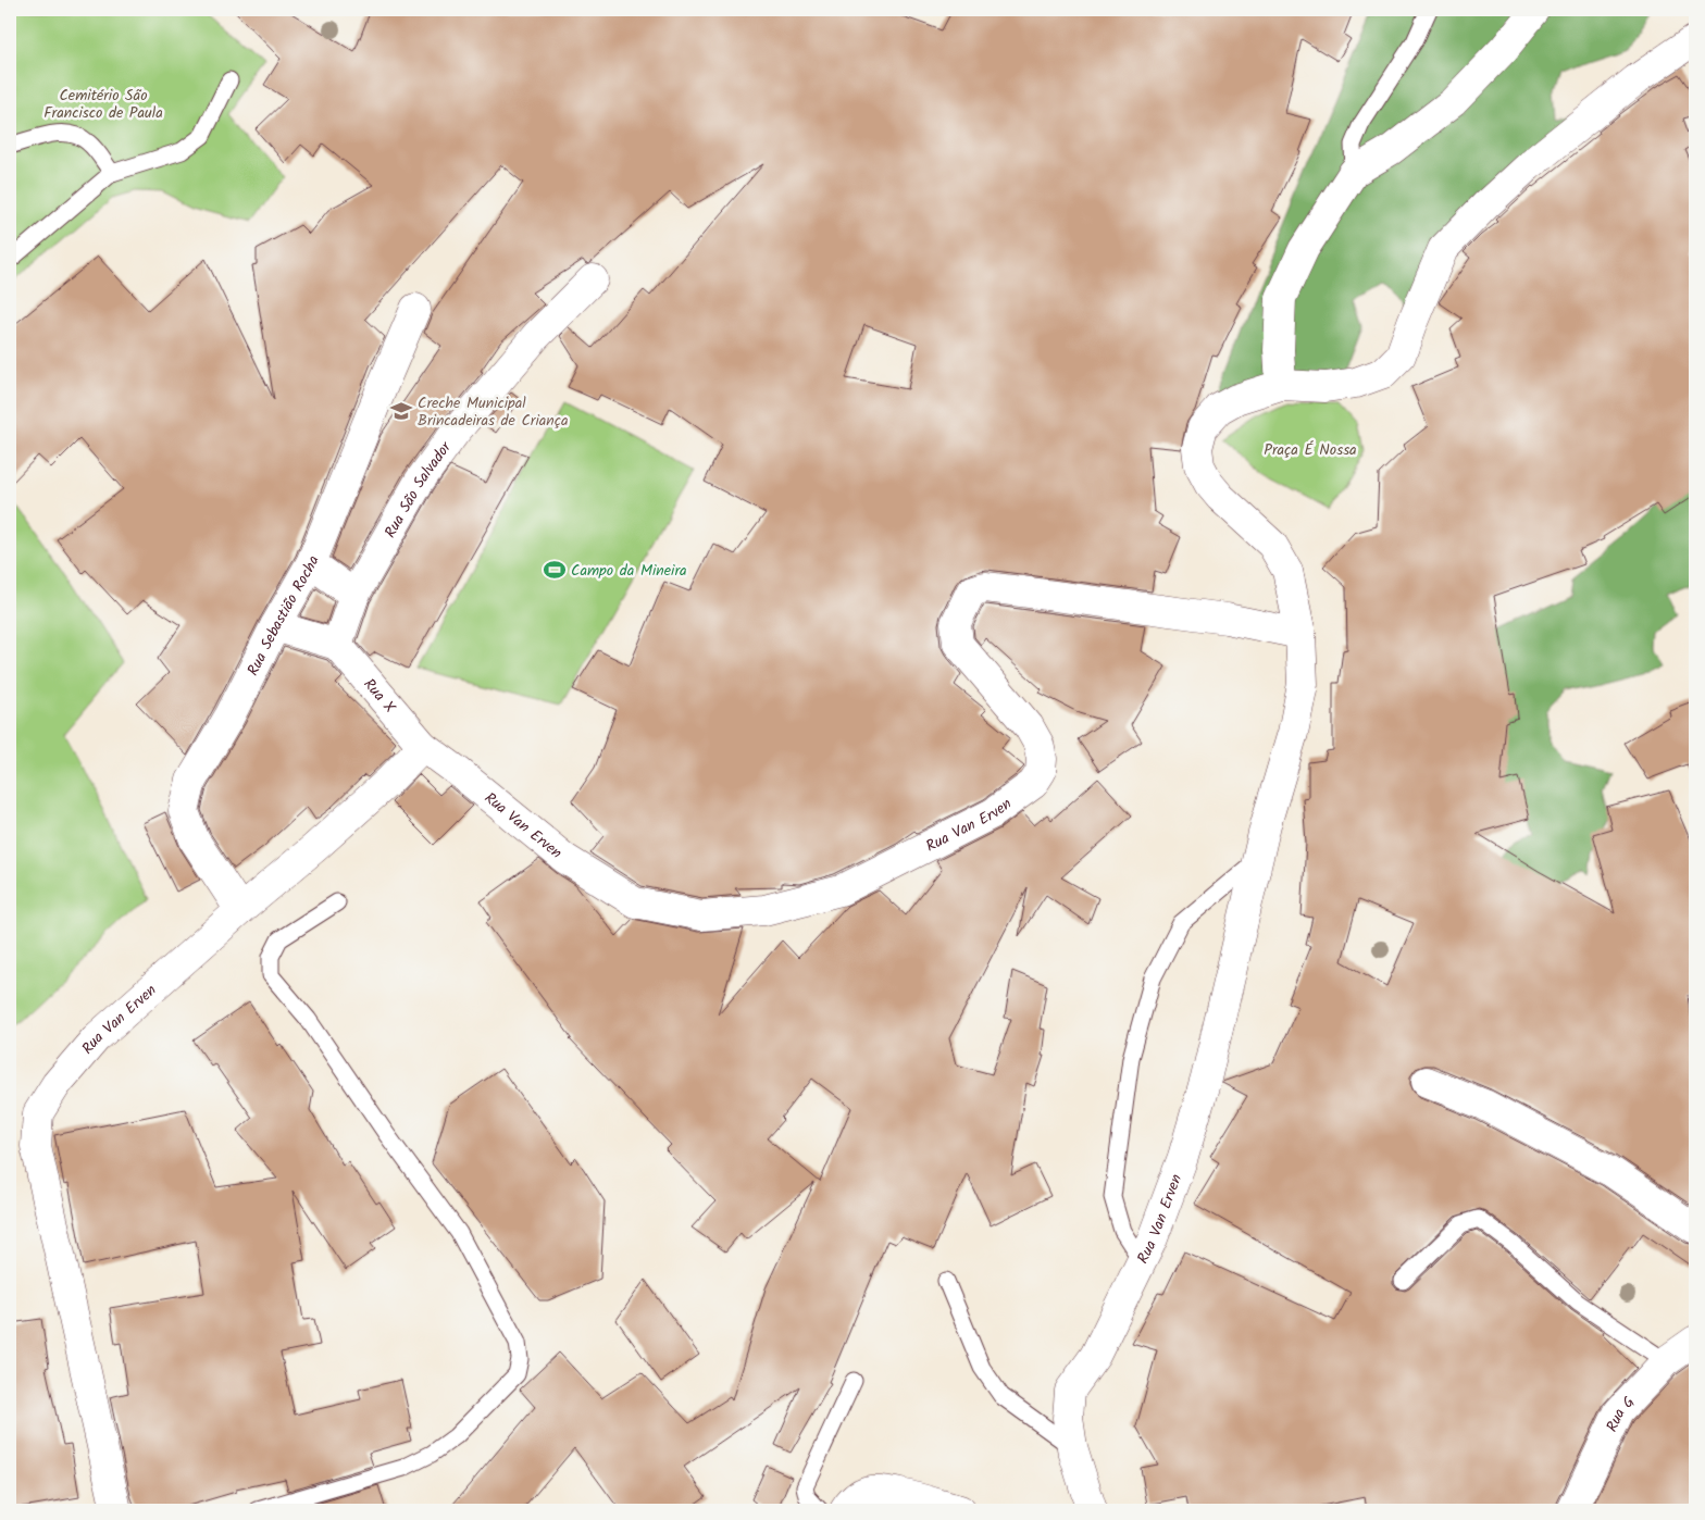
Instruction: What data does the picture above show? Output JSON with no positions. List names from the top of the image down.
{
  "streets": {
    "street": [
      "Rua São Salvador",
      "Rua Sebastião Rocha",
      "Rua X",
      "Rua Van Erven",
      "Rua G"
    ]
  },
  "crossings": [
    ["Rua São Salvador", "Rua X"],
    ["Rua Sebastião Rocha", "Rua Van Erven"],
    ["Rua X", "Rua Van Erven"]
  ],
  "parks": ["Cemitério São Francisco de Paula", "Praça É Nossa"],
  "places": {
    "school or university": ["Creche Municipal Brincadeiras de Criança"],
    "sports": ["Campo da Mineira"]
  }
}
